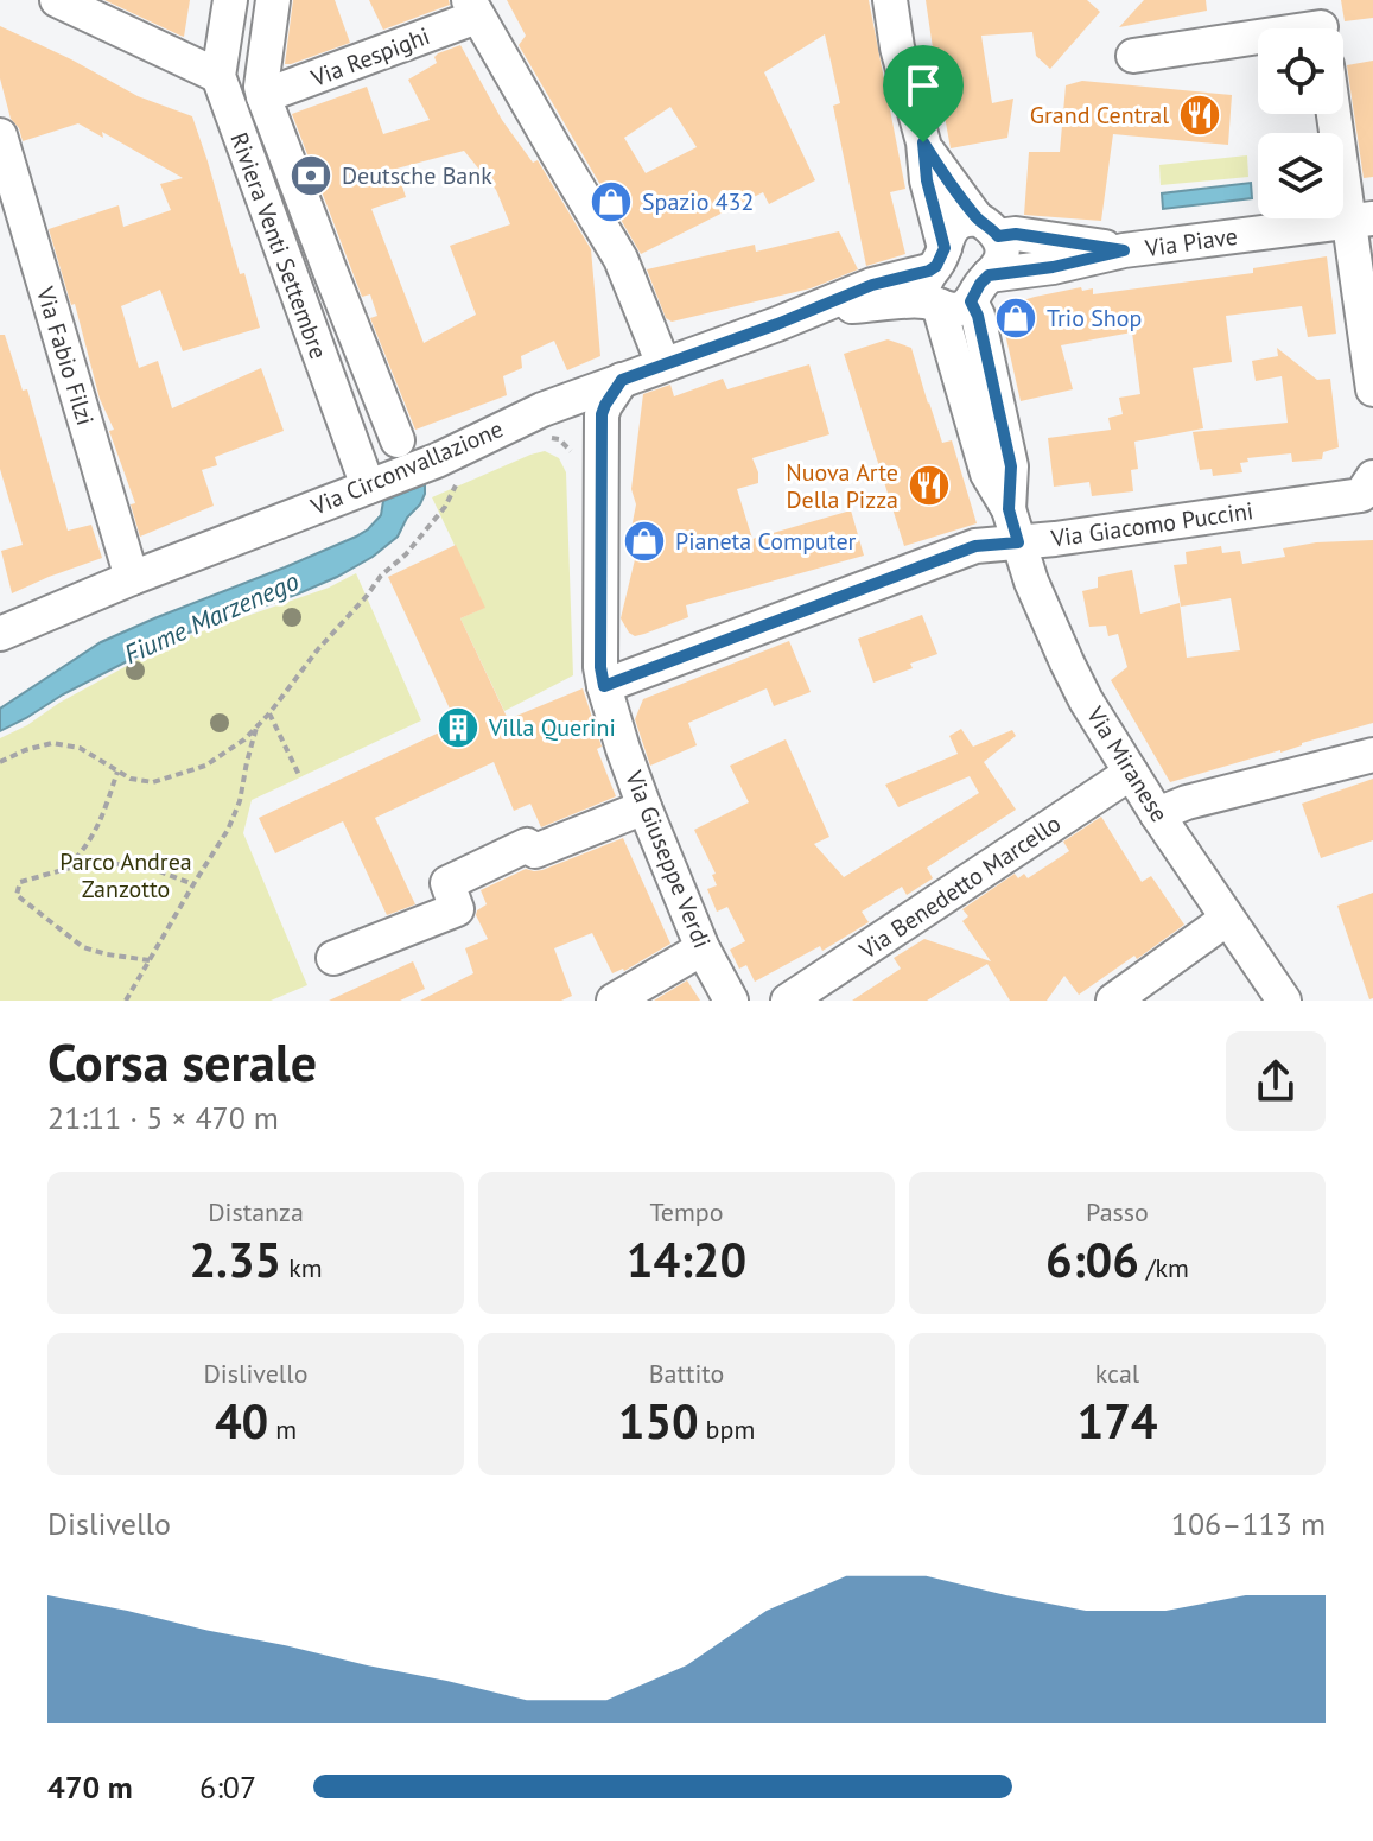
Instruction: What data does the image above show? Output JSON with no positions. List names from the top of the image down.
{
  "streets": {
    "street": [
      "Via Respighi",
      "Via Piave",
      "Riviera Venti Settembre",
      "Via Fabio Filzi",
      "Via Circonvallazione",
      "Via Giacomo Puccini",
      "Via Miranese",
      "Via Giuseppe Verdi",
      "Via Benedetto Marcello"
    ]
  },
  "crossings": [
    ["Via Piave", "Via Circonvallazione"],
    ["Via Piave", "Via Miranese"],
    ["Riviera Venti Settembre", "Via Circonvallazione"],
    ["Via Fabio Filzi", "Via Circonvallazione"],
    ["Via Circonvallazione", "Via Miranese"],
    ["Via Circonvallazione", "Via Giuseppe Verdi"],
    ["Via Giacomo Puccini", "Via Miranese"],
    ["Via Giacomo Puccini", "Via Giuseppe Verdi"],
    ["Via Miranese", "Via Benedetto Marcello"]
  ],
  "water": ["Fiume Marzenego"],
  "parks": ["Parco Andrea Zanzotto"],
  "places": {
    "restaurant": ["Grand Central", "Nuova Arte Della Pizza"],
    "bank": ["Deutsche Bank"],
    "shop": ["Spazio 432", "Trio Shop", "Pianeta Computer"],
    "building": ["Villa Querini"]
  },
  "page": {
    "heading": ["Corsa serale", "21:11 · 5 × 470 m"],
    "stats": [
      ["Distanza", "2.35 km"],
      ["Tempo", "14:20"],
      ["Passo", "6:06 /km"],
      ["Dislivello", "40 m"],
      ["Battito", "150 bpm"],
      ["kcal", "174"]
    ],
    "chart": ["Dislivello", "106–113 m"],
    "list": [
      {
        "name": "470 m",
        "note": "6:07"
      }
    ]
  }
}
